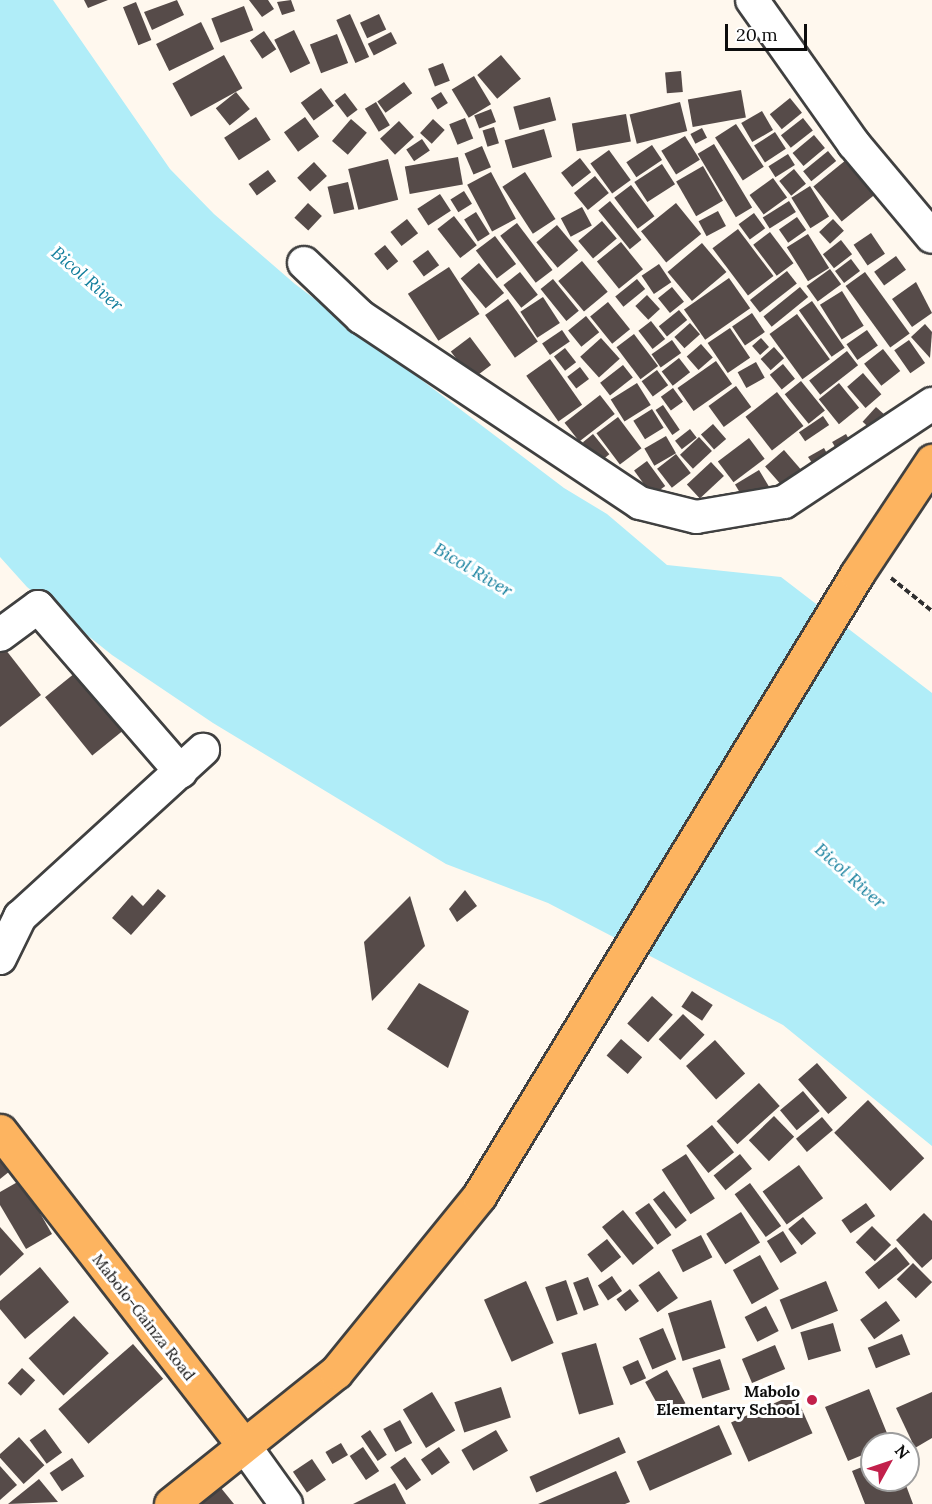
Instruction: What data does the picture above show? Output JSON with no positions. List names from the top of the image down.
{
  "streets": {
    "main road": ["Mabolo-Gainza Road"]
  },
  "water": ["Bicol River"],
  "places": ["Mabolo Elementary School"],
  "scale_bar": "20 m",
  "north": "top right"
}
